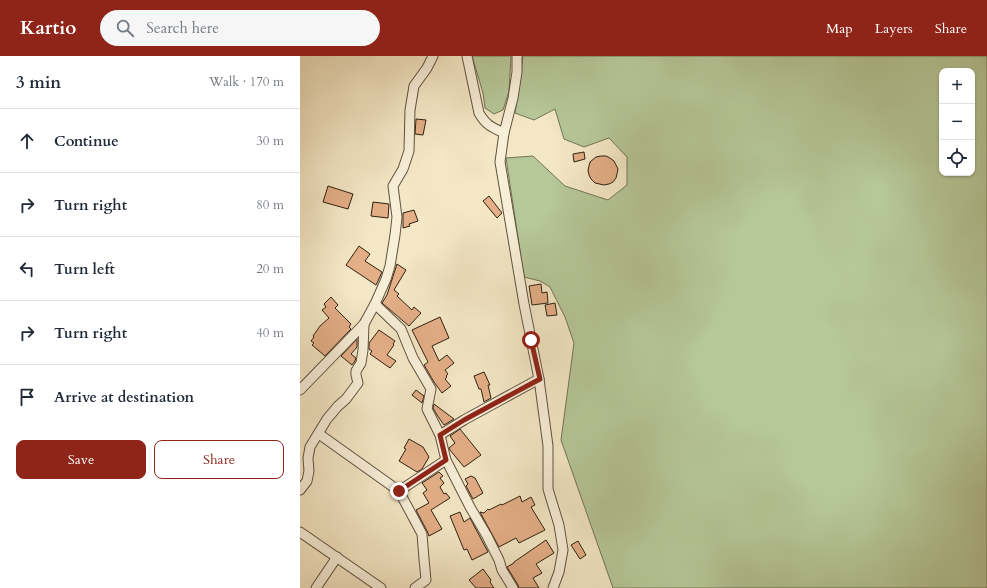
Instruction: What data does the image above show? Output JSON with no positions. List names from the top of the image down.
{
  "page": {
    "header": "Kartio",
    "search": "Search here",
    "nav": ["Map", "Layers", "Share"],
    "heading": ["3 min", "Walk · 170 m"],
    "map_buttons": ["+", "−"],
    "list": [
      ["Continue", "30 m"],
      ["Turn right", "80 m"],
      ["Turn left", "20 m"],
      ["Turn right", "40 m"],
      "Arrive at destination"
    ],
    "buttons": ["Save", "Share"]
  }
}
